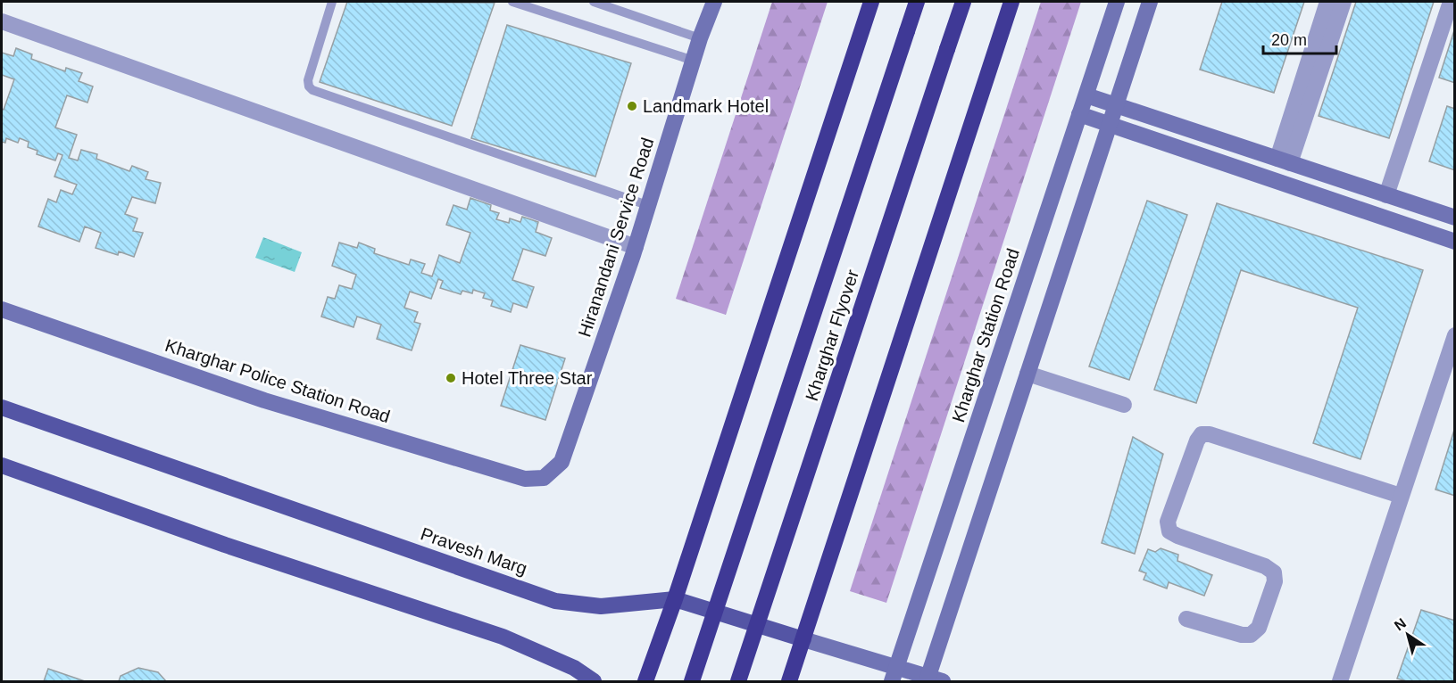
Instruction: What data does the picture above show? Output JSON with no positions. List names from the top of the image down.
{
  "streets": {
    "highway": ["Kharghar Flyover"],
    "main road": ["Pravesh Marg"],
    "street": ["Hiranandani Service Road", "Kharghar Station Road", "Kharghar Police Station Road"]
  },
  "crossings": [
    ["Hiranandani Service Road", "Kharghar Police Station Road"],
    ["Kharghar Station Road", "Pravesh Marg"]
  ],
  "places": ["Landmark Hotel", "Hotel Three Star"],
  "scale_bar": "20 m",
  "north": "top left"
}
